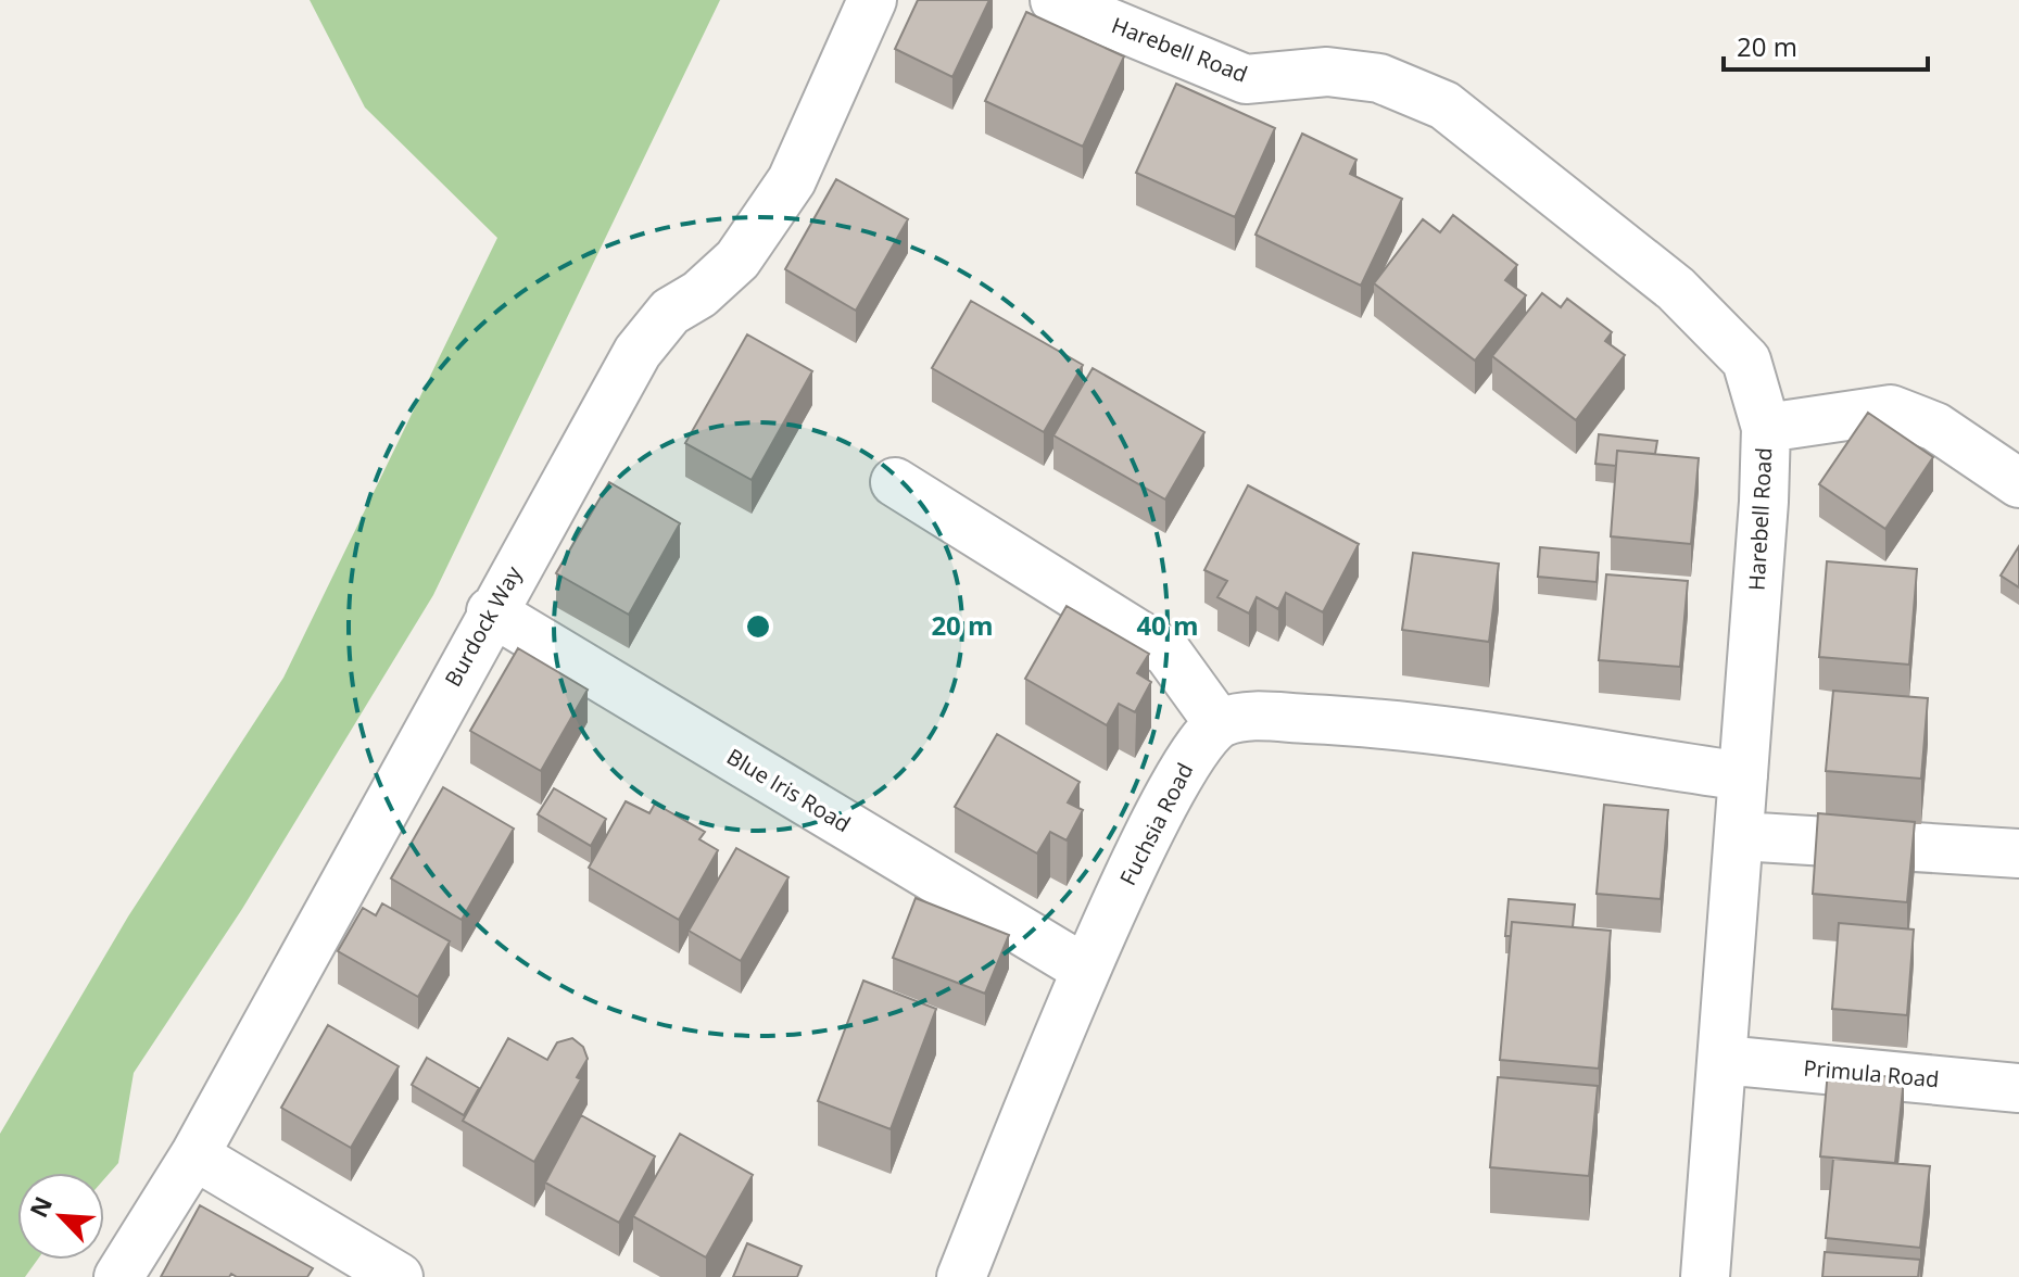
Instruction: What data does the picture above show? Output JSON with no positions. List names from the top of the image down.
{
  "streets": {
    "street": [
      "Harebell Road",
      "Burdock Way",
      "Blue Iris Road",
      "Fuchsia Road",
      "Primula Road"
    ]
  },
  "crossings": [
    ["Harebell Road", "Primula Road"],
    ["Burdock Way", "Blue Iris Road"],
    ["Blue Iris Road", "Fuchsia Road"]
  ],
  "scale_bar": "20 m",
  "north": "top left",
  "rings": ["20 m", "40 m"]
}
